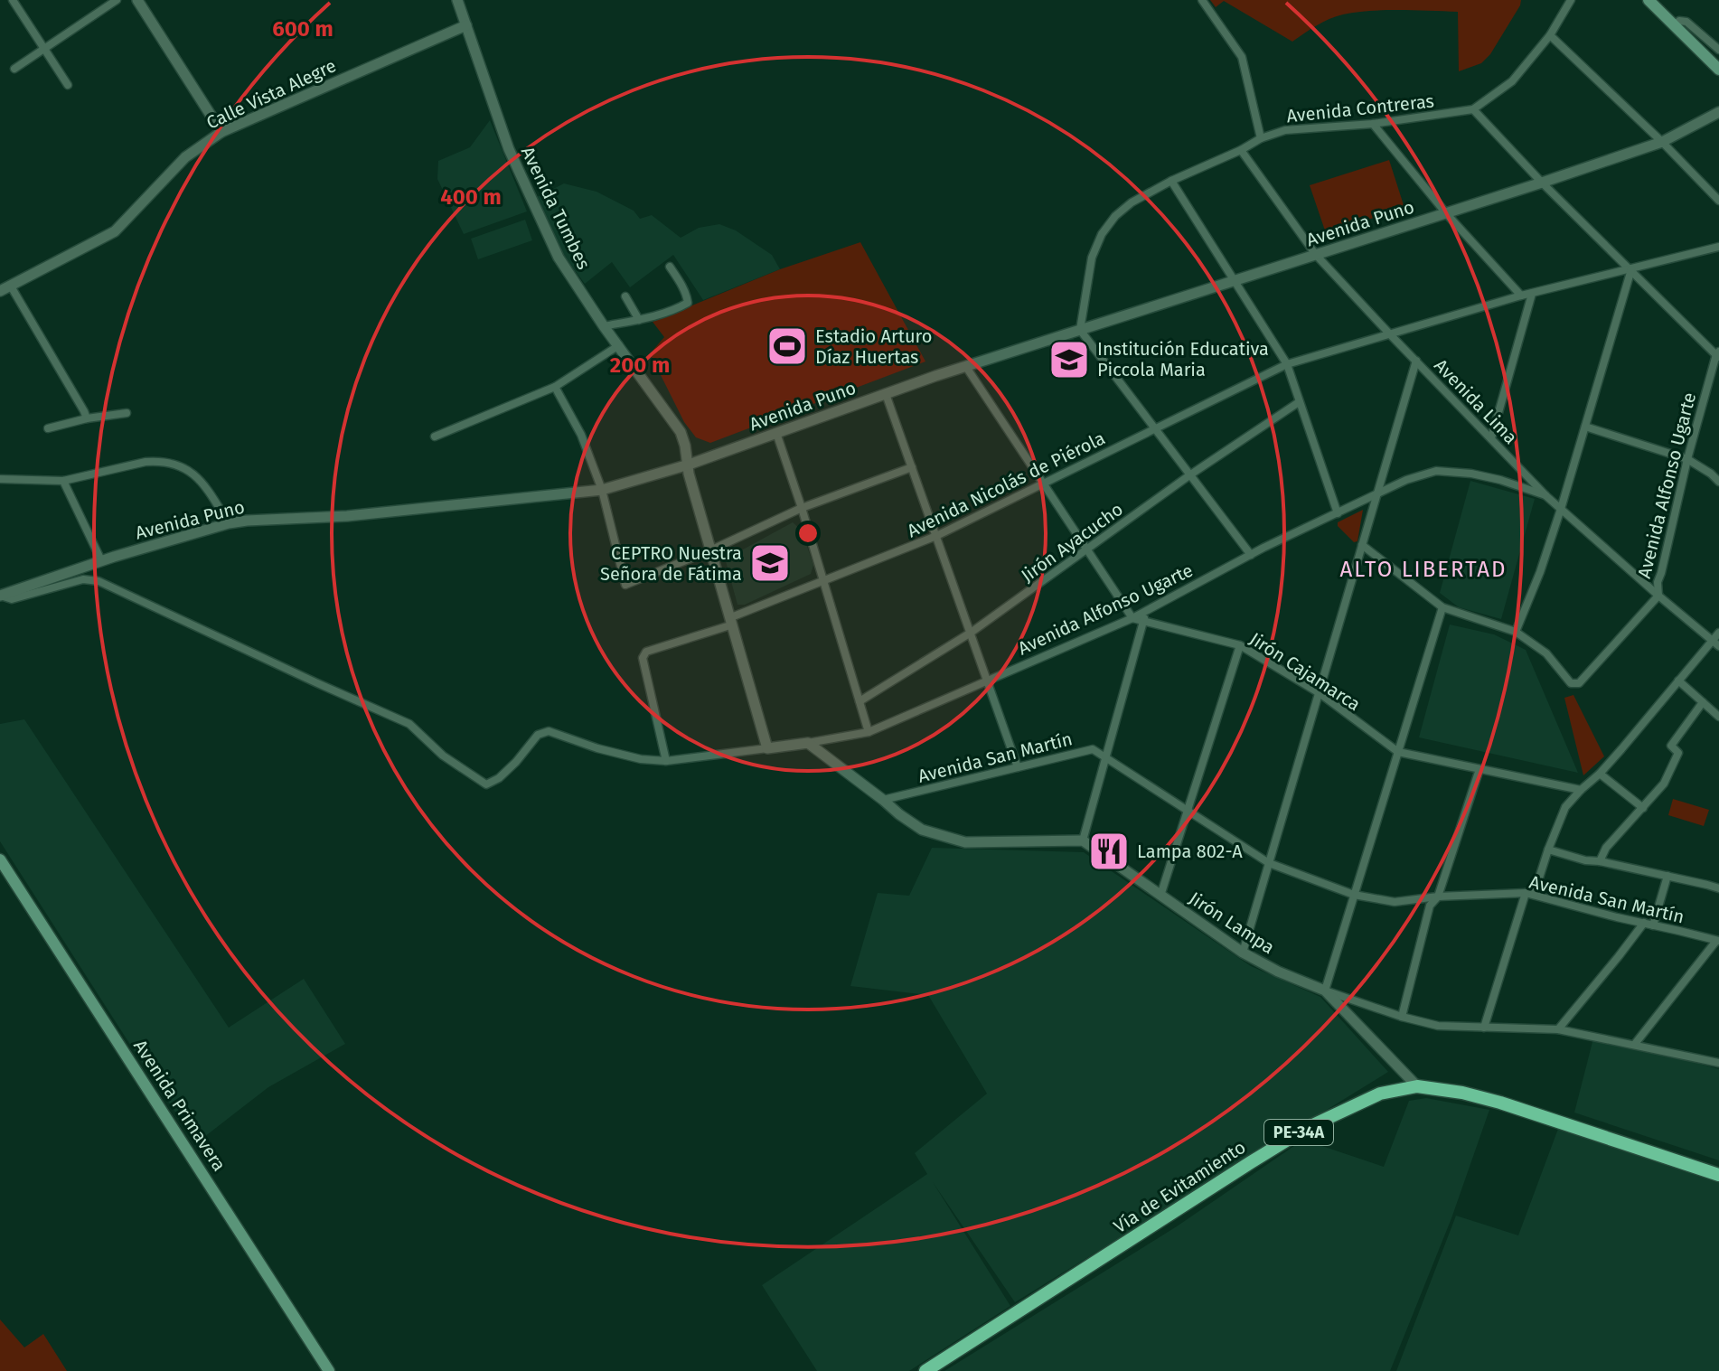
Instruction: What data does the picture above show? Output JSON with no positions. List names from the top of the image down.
{
  "streets": {
    "highway": ["PE-34A", "Vía de Evitamiento"],
    "main road": ["Avenida Primavera"],
    "street": [
      "Calle Vista Alegre",
      "Avenida Contreras",
      "Avenida Tumbes",
      "Avenida Puno",
      "Avenida Lima",
      "Avenida Nicolás de Piérola",
      "Avenida Alfonso Ugarte",
      "Jirón Ayacucho",
      "Jirón Cajamarca",
      "Avenida San Martín",
      "Jirón Lampa"
    ]
  },
  "crossings": [
    ["Calle Vista Alegre", "Avenida Tumbes"],
    ["Avenida Contreras", "Avenida Puno"],
    ["Avenida Contreras", "Avenida Lima"],
    ["Avenida Tumbes", "Avenida Puno"],
    ["Avenida Tumbes", "Avenida Nicolás de Piérola"],
    ["Avenida Tumbes", "Avenida Alfonso Ugarte"],
    ["Avenida Puno", "Avenida Lima"],
    ["Avenida Puno", "Avenida Alfonso Ugarte"],
    ["Avenida Lima", "Avenida Nicolás de Piérola"],
    ["Avenida Lima", "Avenida Alfonso Ugarte"],
    ["Avenida Nicolás de Piérola", "Avenida Alfonso Ugarte"],
    ["Avenida Alfonso Ugarte", "Jirón Cajamarca"]
  ],
  "districts": ["ALTO LIBERTAD"],
  "places": {
    "sports": ["Estadio Arturo Díaz Huertas"],
    "school or university": ["Institución Educativa Piccola Maria", "CEPTRO Nuestra Señora de Fátima"],
    "restaurant": ["Lampa 802-A"]
  },
  "rings": ["600 m", "400 m", "200 m"]
}
